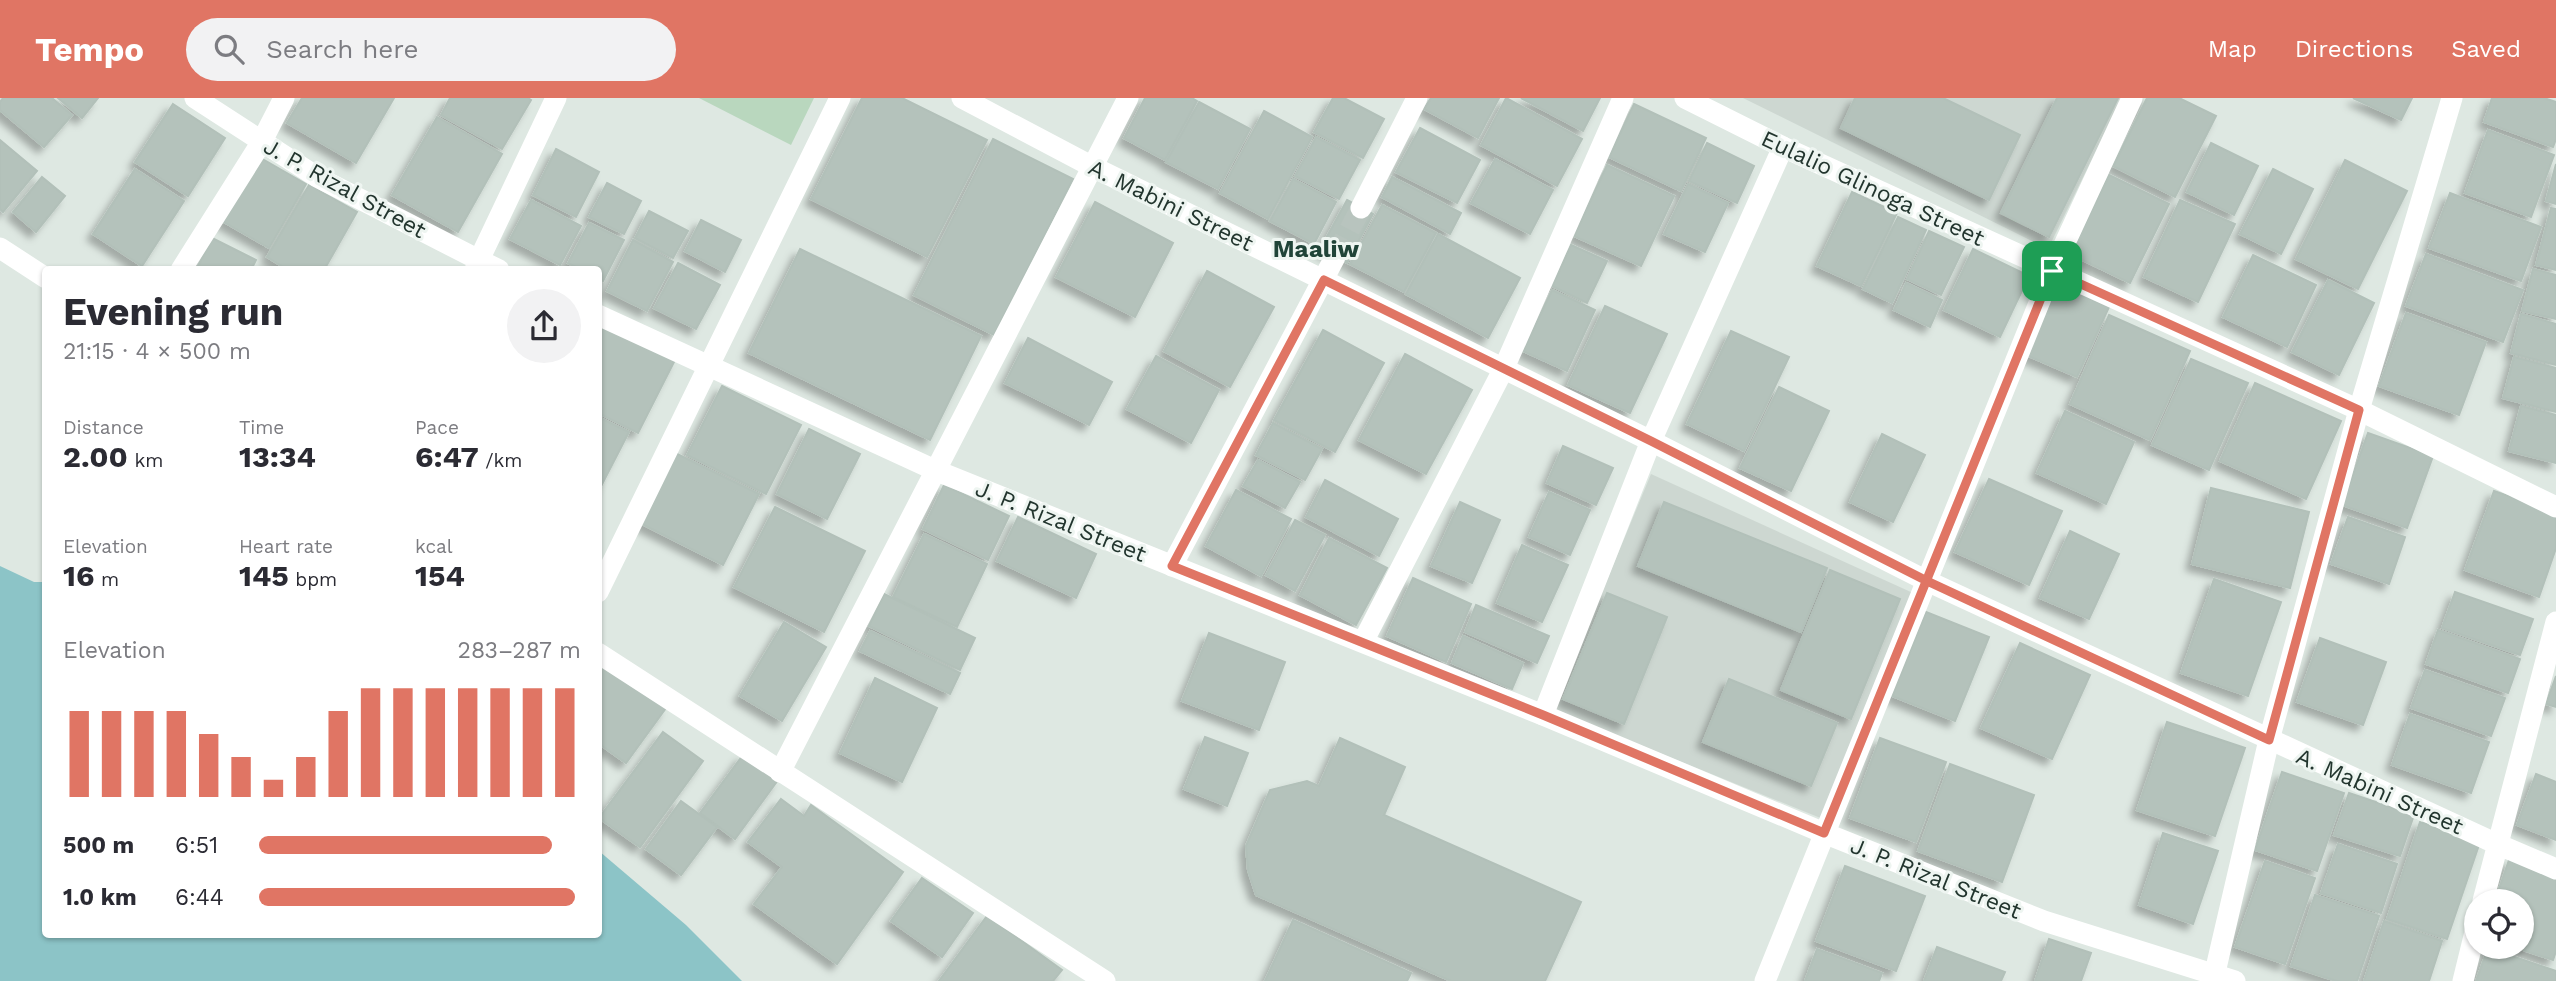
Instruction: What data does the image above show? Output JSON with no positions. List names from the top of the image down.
{
  "streets": {
    "street": ["J. P. Rizal Street", "Eulalio Glinoga Street", "A. Mabini Street"]
  },
  "districts": ["Maaliw"],
  "page": {
    "header": "Tempo",
    "search": "Search here",
    "nav": ["Map", "Directions", "Saved"],
    "heading": ["Evening run", "21:15 · 4 × 500 m"],
    "stats": [
      ["Distance", "2.00 km"],
      ["Time", "13:34"],
      ["Pace", "6:47 /km"],
      ["Elevation", "16 m"],
      ["Heart rate", "145 bpm"],
      ["kcal", "154"]
    ],
    "chart": ["Elevation", "283–287 m"],
    "list": [
      {
        "name": "500 m",
        "note": "6:51"
      },
      {
        "name": "1.0 km",
        "note": "6:44"
      }
    ]
  }
}
